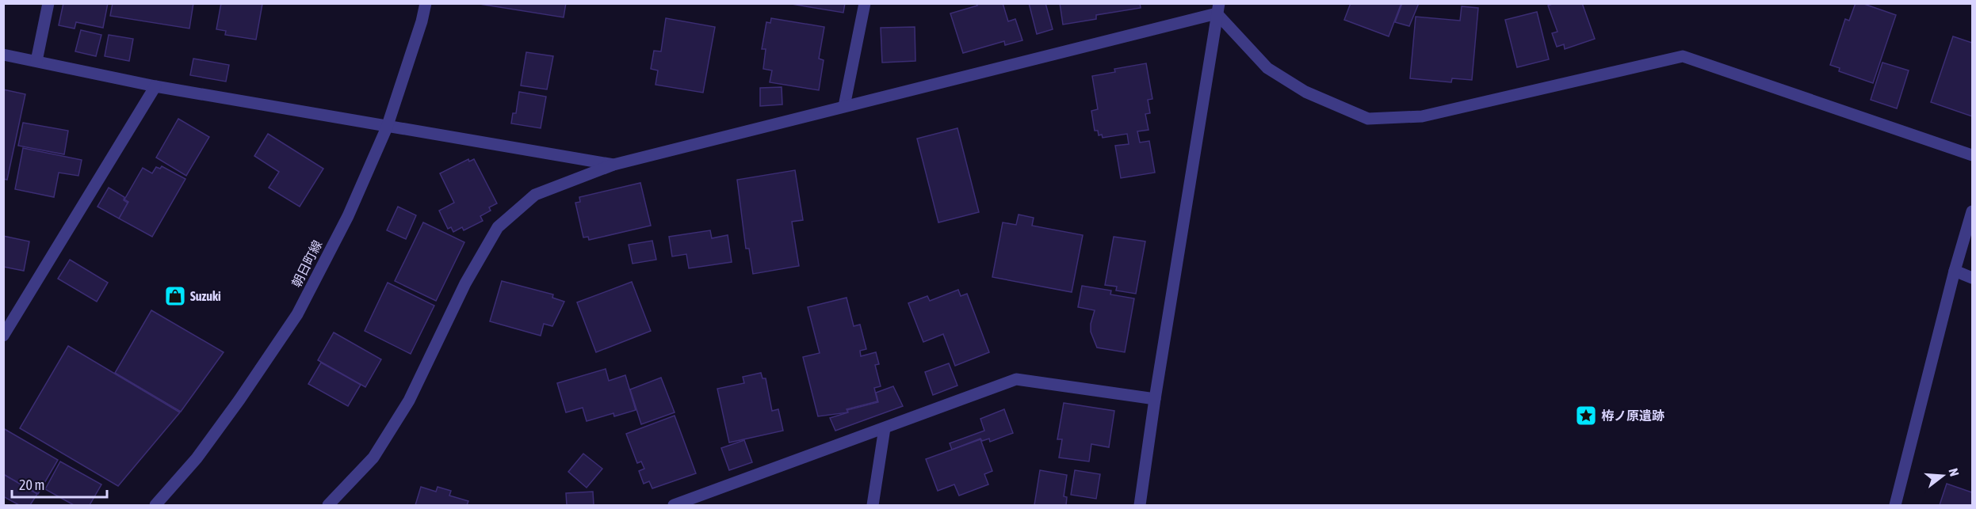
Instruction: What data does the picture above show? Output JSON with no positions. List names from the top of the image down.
{
  "streets": {
    "street": ["朝日町線"]
  },
  "places": {
    "shop": ["Suzuki"],
    "place": ["栫ノ原遺跡"]
  },
  "scale_bar": "20 m",
  "north": "right"
}
